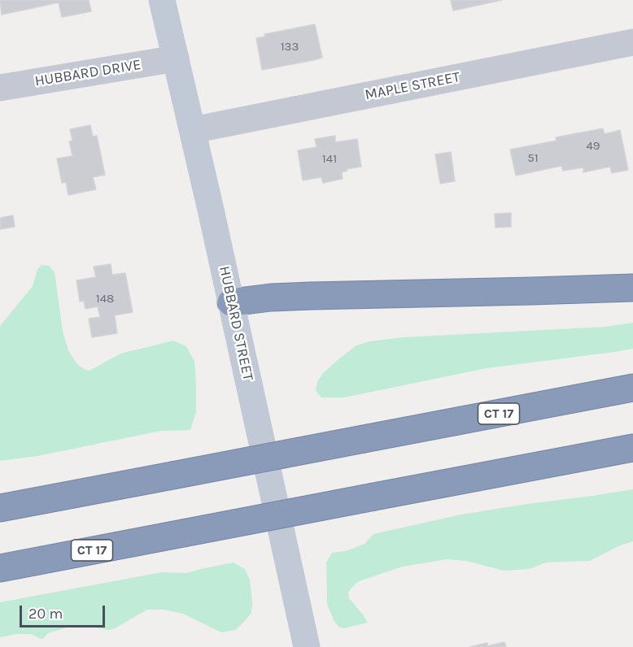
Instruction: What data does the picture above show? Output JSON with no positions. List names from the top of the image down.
{
  "streets": {
    "highway": ["CT 17"],
    "street": ["HUBBARD DRIVE", "MAPLE STREET", "HUBBARD STREET"]
  },
  "crossings": [
    ["HUBBARD DRIVE", "HUBBARD STREET"],
    ["MAPLE STREET", "HUBBARD STREET"]
  ],
  "house_numbers": [
    "133",
    "49",
    "51",
    "141",
    "148"
  ],
  "scale_bar": "20 m"
}
